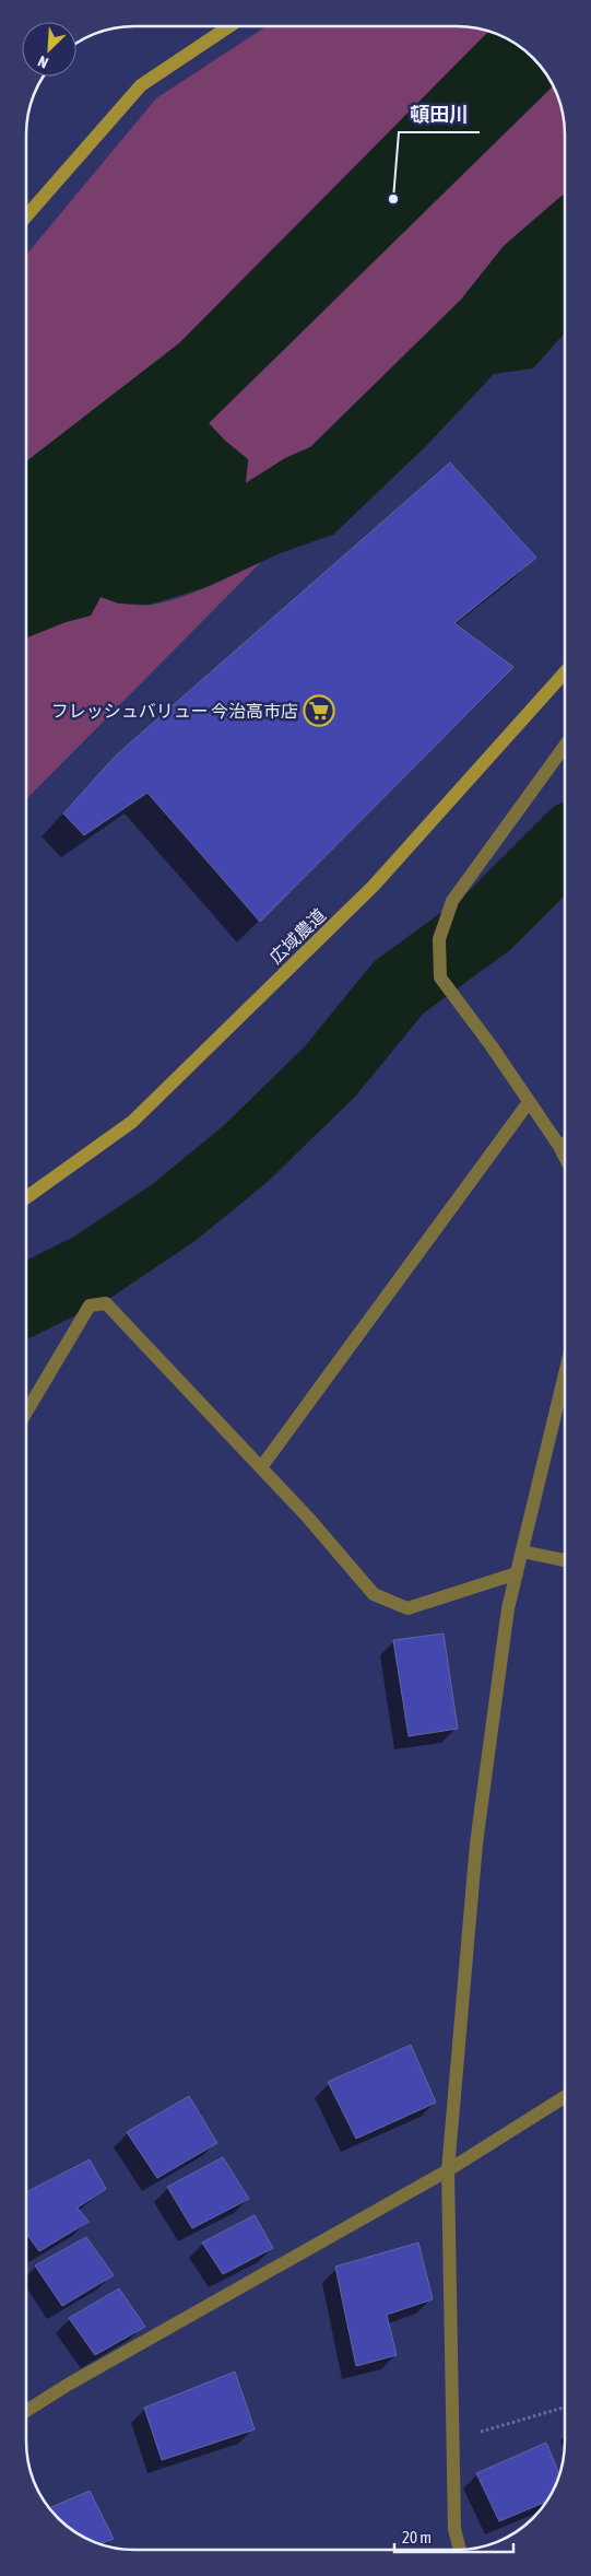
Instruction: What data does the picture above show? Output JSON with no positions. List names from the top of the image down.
{
  "streets": {
    "street": ["広域農道"]
  },
  "places": {
    "other": ["頓田川"],
    "supermarket": ["フレッシュバリュー 今治高市店"]
  },
  "scale_bar": "20 m",
  "north": "bottom left"
}
